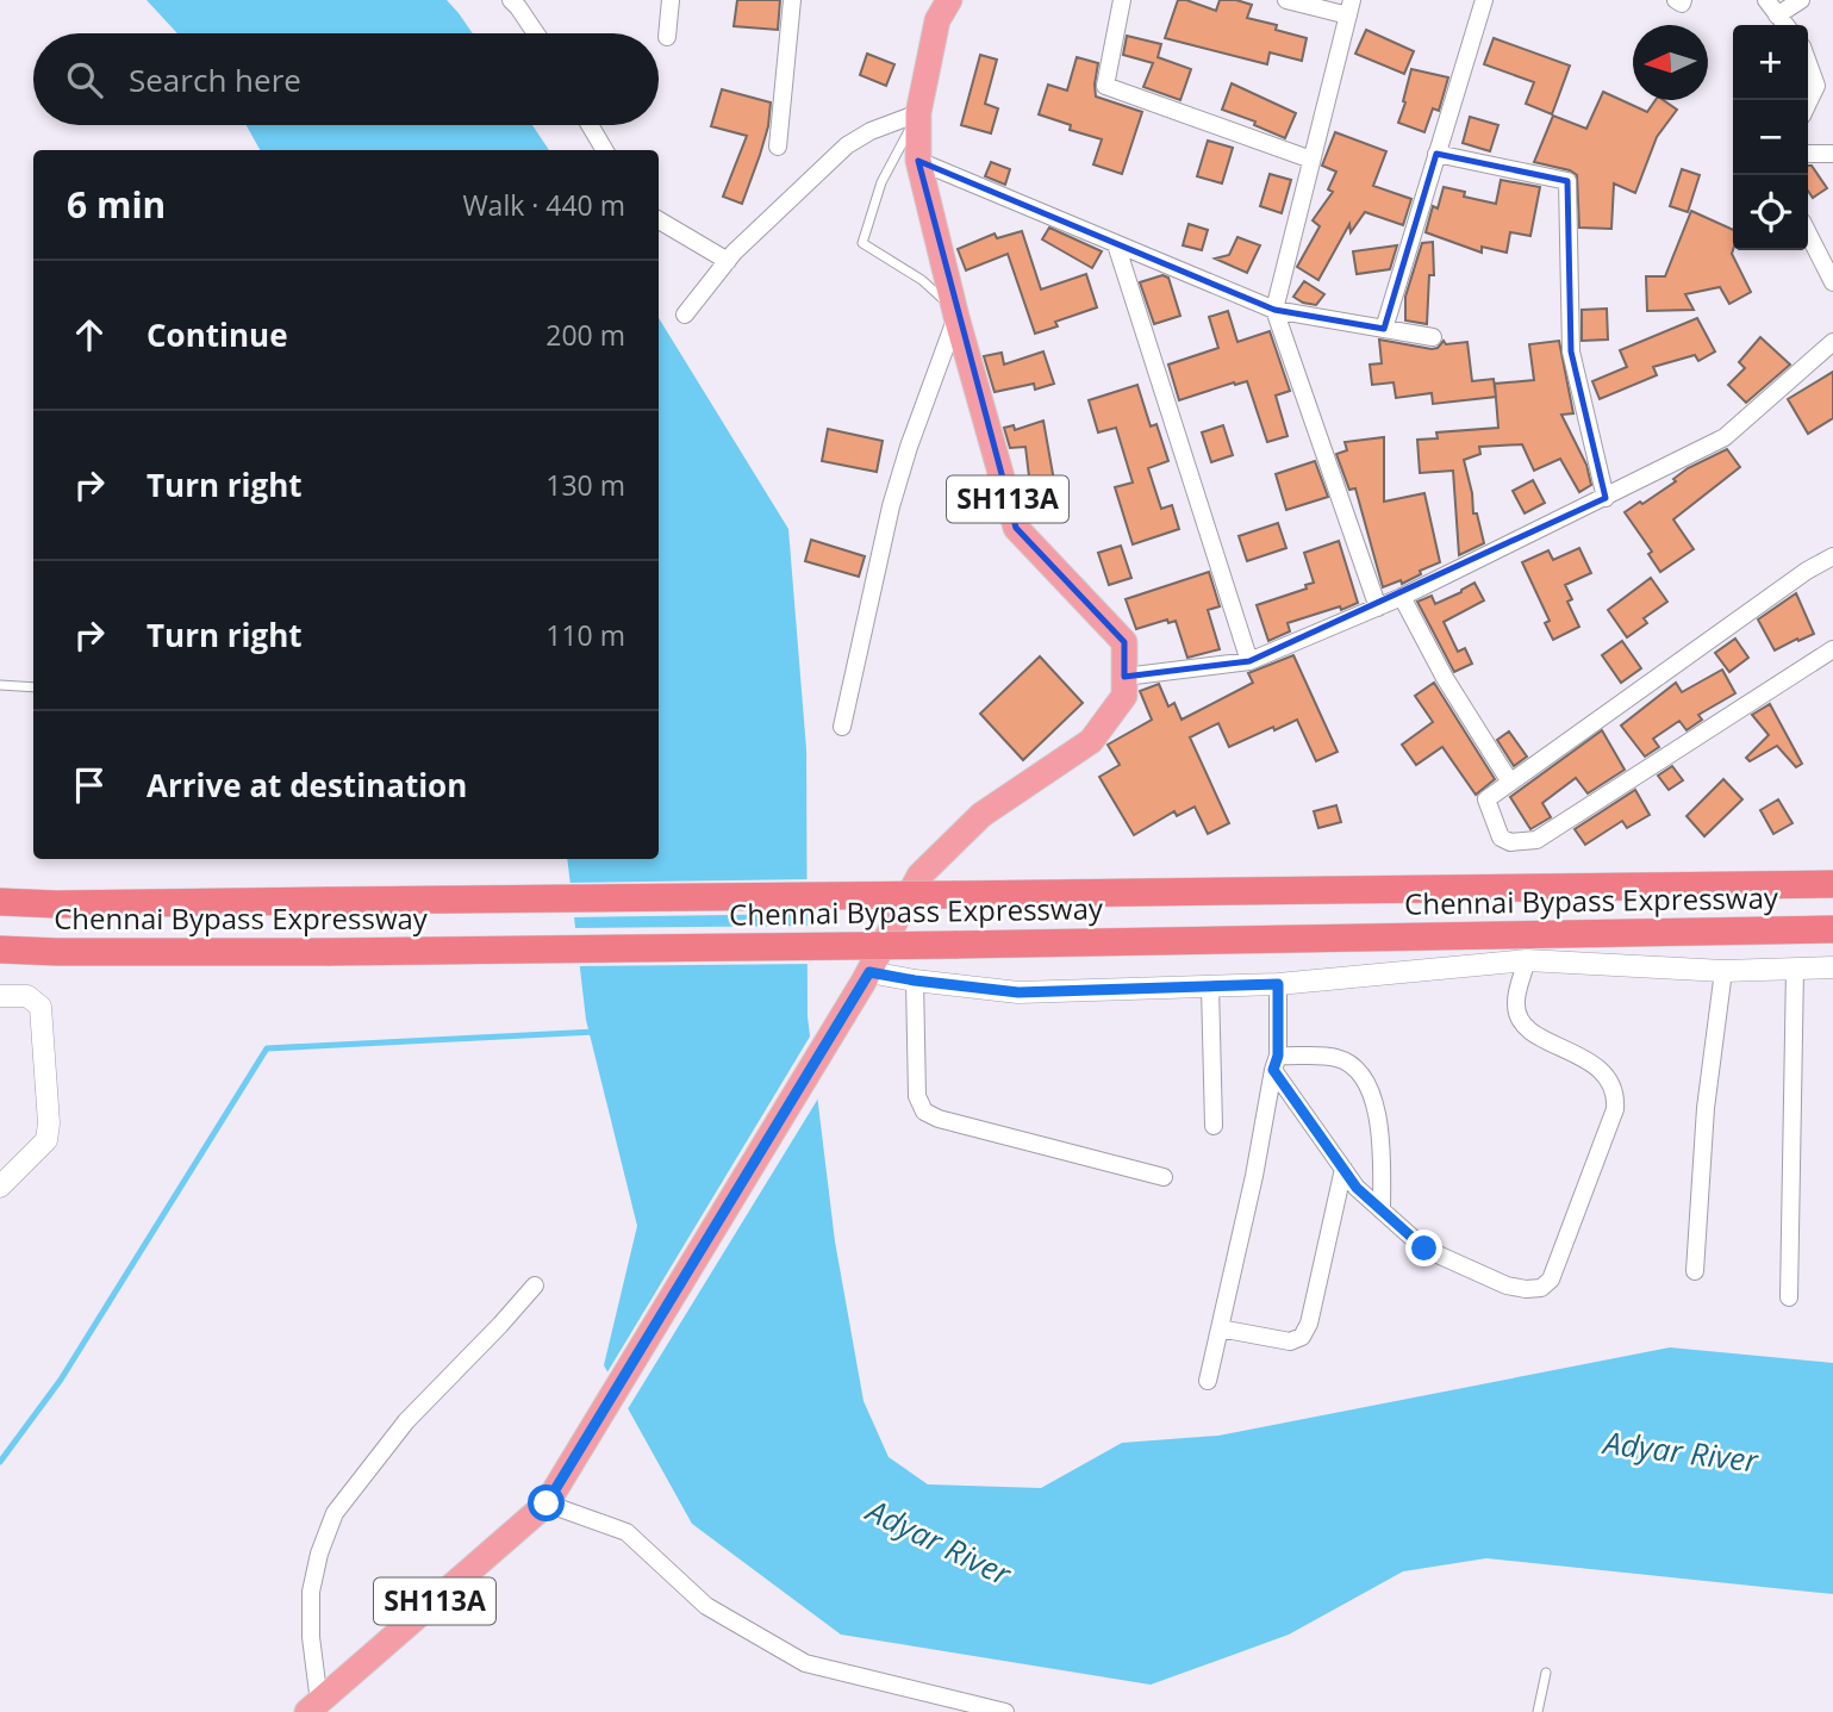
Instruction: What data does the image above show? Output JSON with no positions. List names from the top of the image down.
{
  "streets": {
    "highway": ["Chennai Bypass Expressway"],
    "main road": ["SH113A"]
  },
  "water": ["Adyar River"],
  "north": "left",
  "page": {
    "map_buttons": ["+", "−"],
    "search": "Search here",
    "heading": ["6 min", "Walk · 440 m"],
    "list": [
      ["Continue", "200 m"],
      ["Turn right", "130 m"],
      ["Turn right", "110 m"],
      "Arrive at destination"
    ]
  }
}
